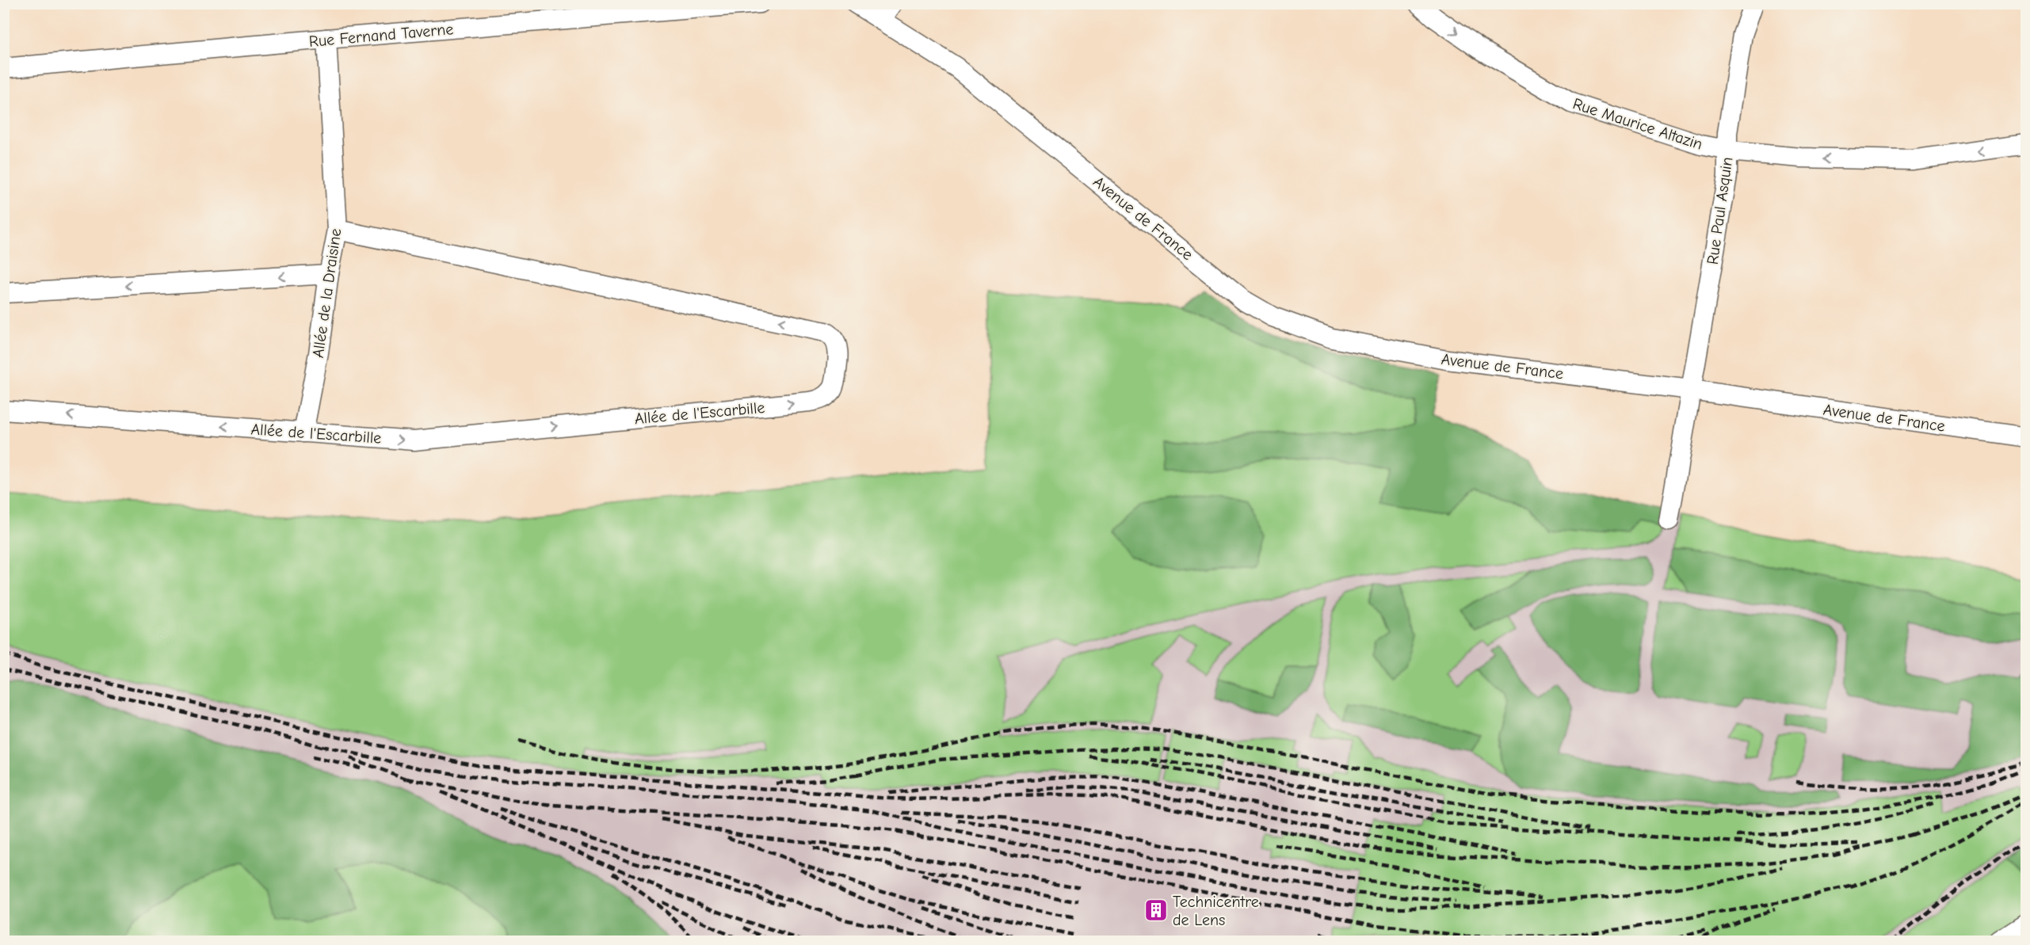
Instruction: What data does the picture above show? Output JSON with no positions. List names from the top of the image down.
{
  "streets": {
    "street": [
      "Rue Fernand Taverne",
      "Rue Maurice Altazin",
      "Rue Paul Asquin",
      "Avenue de France",
      "Allée de la Draisine",
      "Allée de l'Escarbille"
    ]
  },
  "crossings": [
    ["Rue Fernand Taverne", "Allée de la Draisine"],
    ["Rue Maurice Altazin", "Rue Paul Asquin"],
    ["Rue Paul Asquin", "Avenue de France"],
    ["Allée de la Draisine", "Allée de l'Escarbille"]
  ],
  "places": {
    "building": ["Technicentre de Lens"]
  }
}
